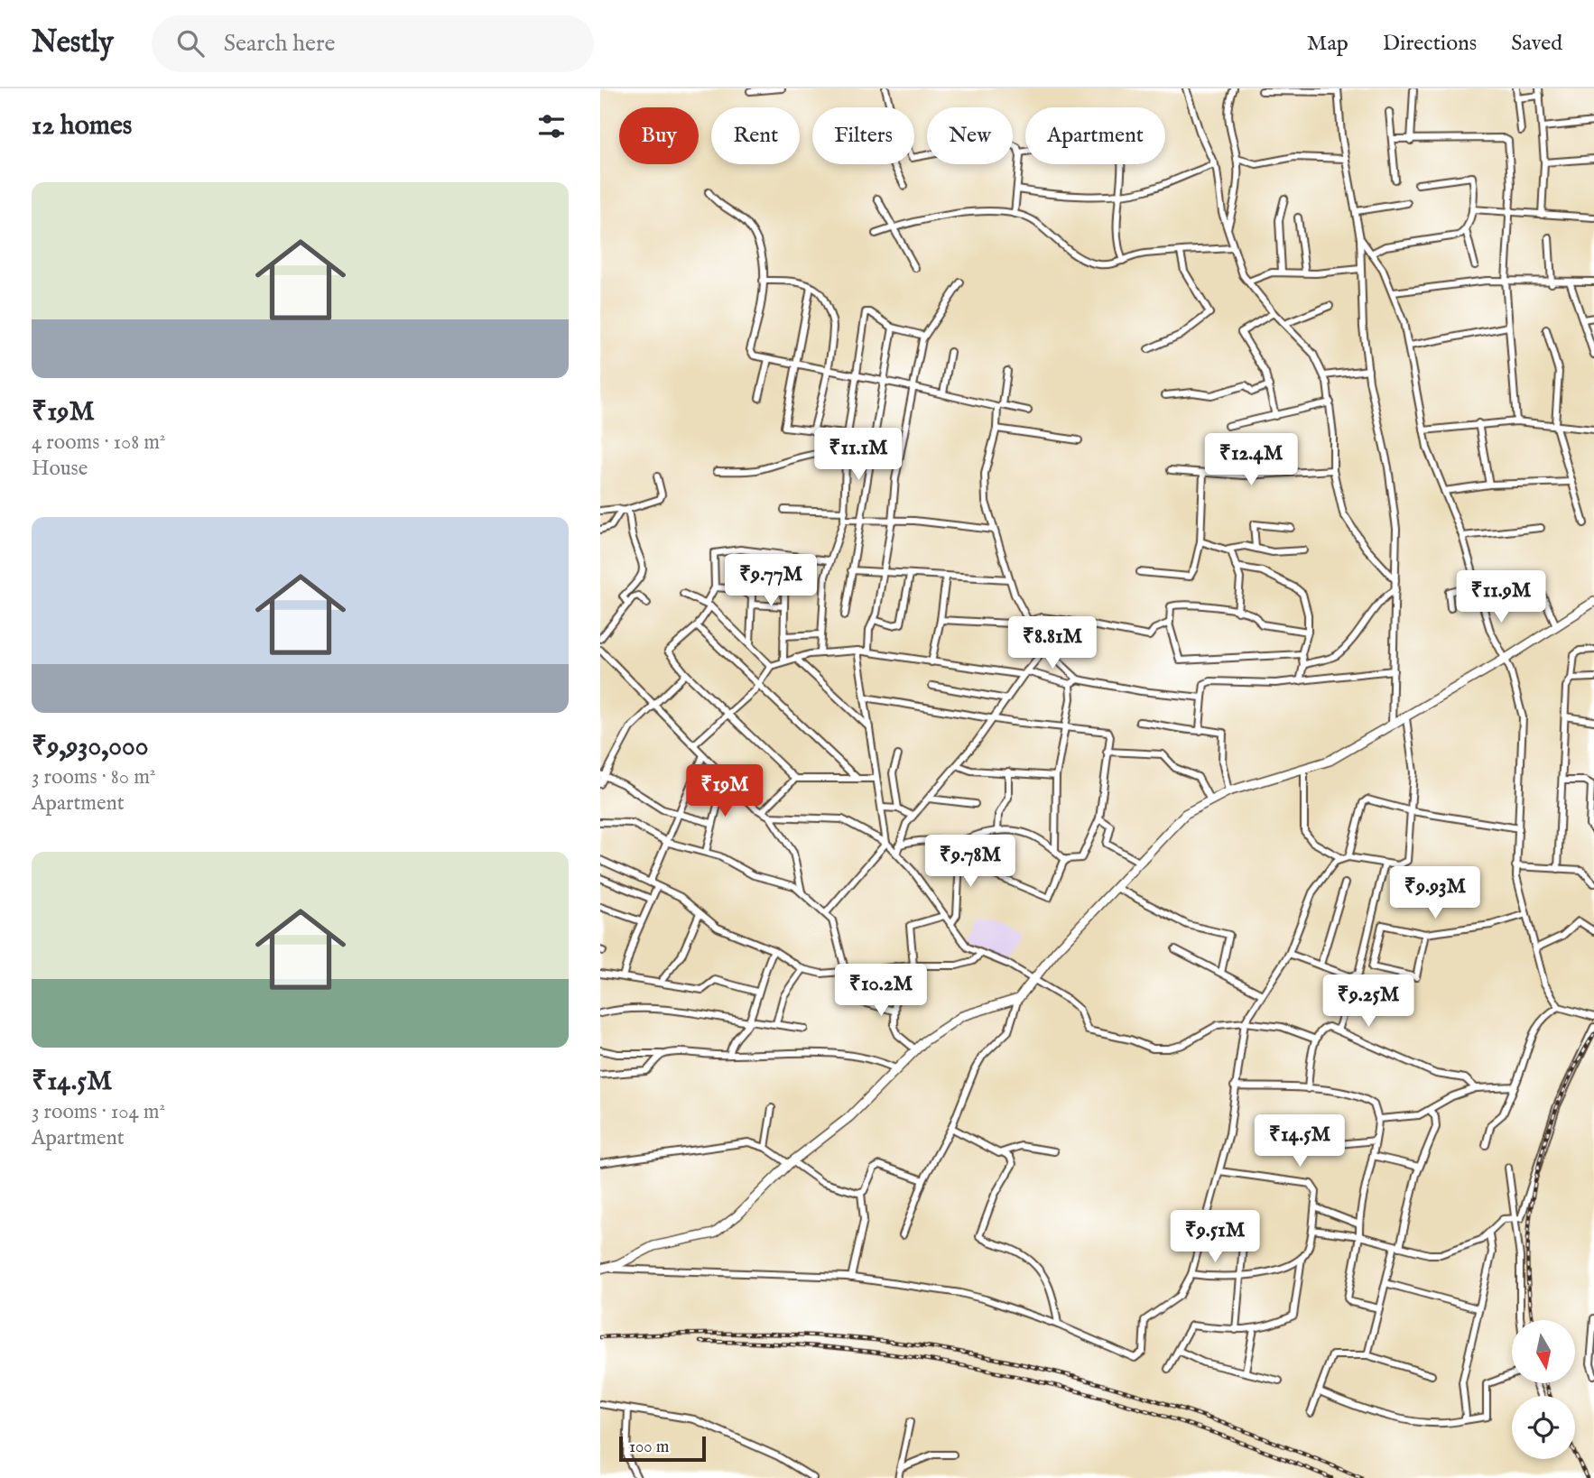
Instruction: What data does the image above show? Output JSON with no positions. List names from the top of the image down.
{
  "scale_bar": "100 m",
  "north": "bottom",
  "page": {
    "header": "Nestly",
    "search": "Search here",
    "nav": ["Map", "Directions", "Saved"],
    "heading": "12 homes",
    "chip": [
      "Buy",
      "Rent",
      "Filters",
      "New",
      "Apartment"
    ],
    "list": [
      {
        "name": "₹19M",
        "note": "4 rooms · 108 m² · House"
      },
      {
        "name": "₹9,930,000",
        "note": "3 rooms · 80 m² · Apartment"
      },
      {
        "name": "₹14.5M",
        "note": "3 rooms · 104 m² · Apartment"
      }
    ],
    "price": [
      "₹11.1M",
      "₹12.4M",
      "₹9.77M",
      "₹11.9M",
      "₹8.81M",
      "₹19M",
      "₹9.78M",
      "₹9.93M",
      "₹10.2M",
      "₹9.25M",
      "₹14.5M",
      "₹9.51M"
    ],
    "scale": "100 m"
  }
}
